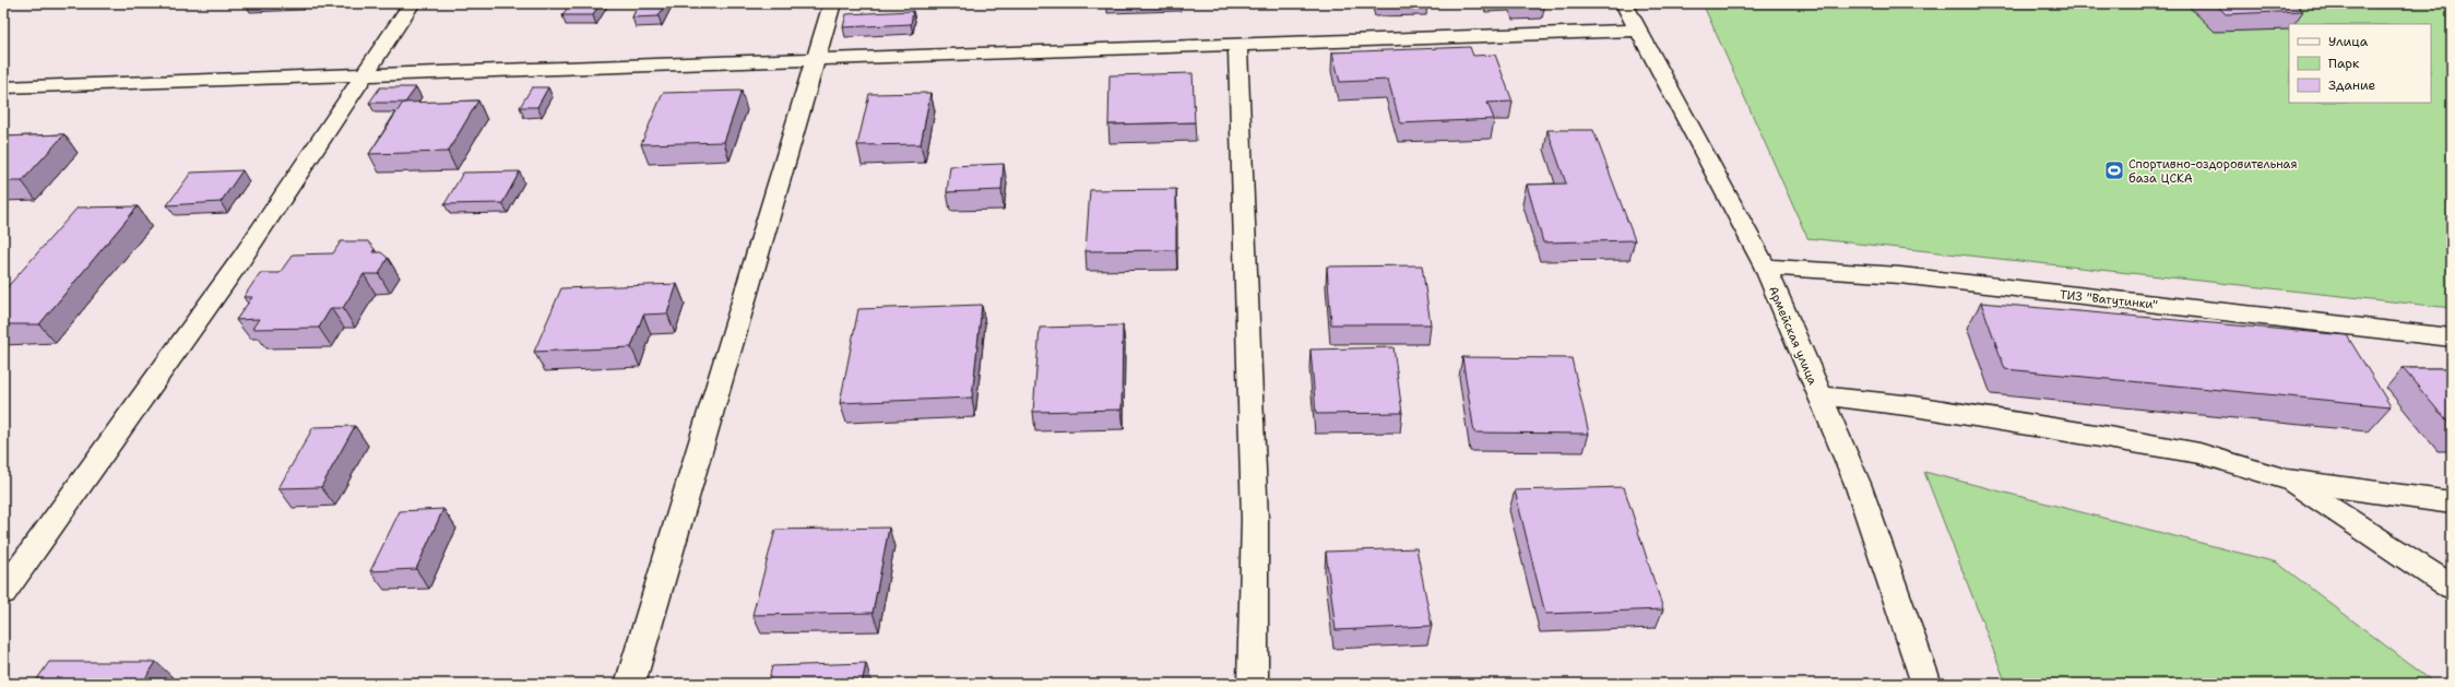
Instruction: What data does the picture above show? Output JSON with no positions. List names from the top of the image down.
{
  "streets": {
    "street": ["ТИЗ \"Ватутинки\"", "Армейская улица"]
  },
  "crossings": [
    ["ТИЗ \"Ватутинки\"", "Армейская улица"]
  ],
  "places": {
    "sports": ["Спортивно-оздоровительная база ЦСКА"]
  },
  "legend": ["Улица", "Парк", "Здание"]
}
